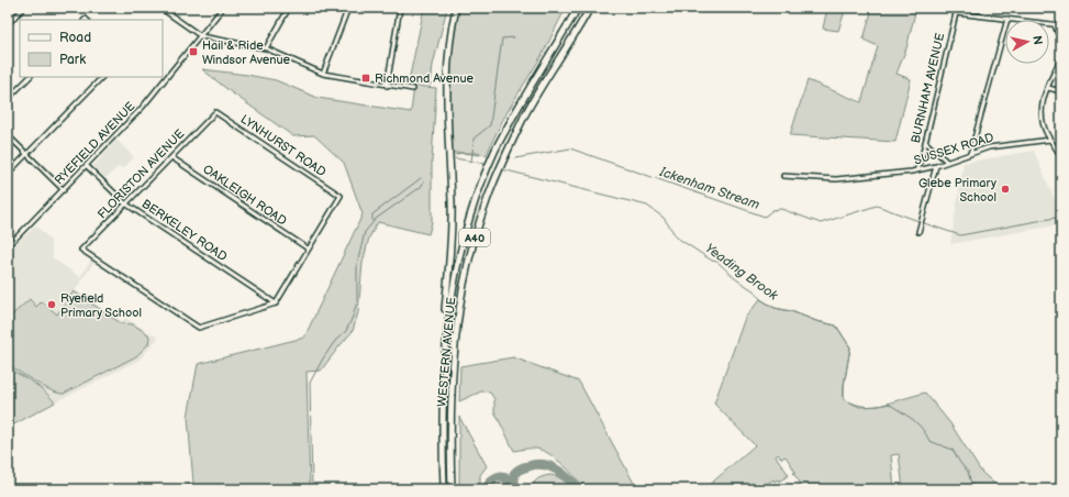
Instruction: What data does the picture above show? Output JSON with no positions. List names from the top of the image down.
{
  "streets": {
    "highway": ["A40", "WESTERN AVENUE"],
    "street": [
      "BURNHAM AVENUE",
      "RYEFIELD AVENUE",
      "LYNHURST ROAD",
      "SUSSEX ROAD",
      "FLORISTON AVENUE",
      "OAKLEIGH ROAD",
      "BERKELEY ROAD"
    ]
  },
  "crossings": [
    ["BURNHAM AVENUE", "SUSSEX ROAD"],
    ["RYEFIELD AVENUE", "BERKELEY ROAD"],
    ["LYNHURST ROAD", "FLORISTON AVENUE"],
    ["LYNHURST ROAD", "OAKLEIGH ROAD"],
    ["FLORISTON AVENUE", "OAKLEIGH ROAD"],
    ["FLORISTON AVENUE", "BERKELEY ROAD"]
  ],
  "water": ["Ickenham Stream", "Yeading Brook"],
  "places": {
    "transit": ["Hail & Ride Windsor Avenue", "Richmond Avenue"],
    "other": ["Glebe Primary School", "Ryefield Primary School"]
  },
  "legend": ["Road", "Park"],
  "north": "right"
}
